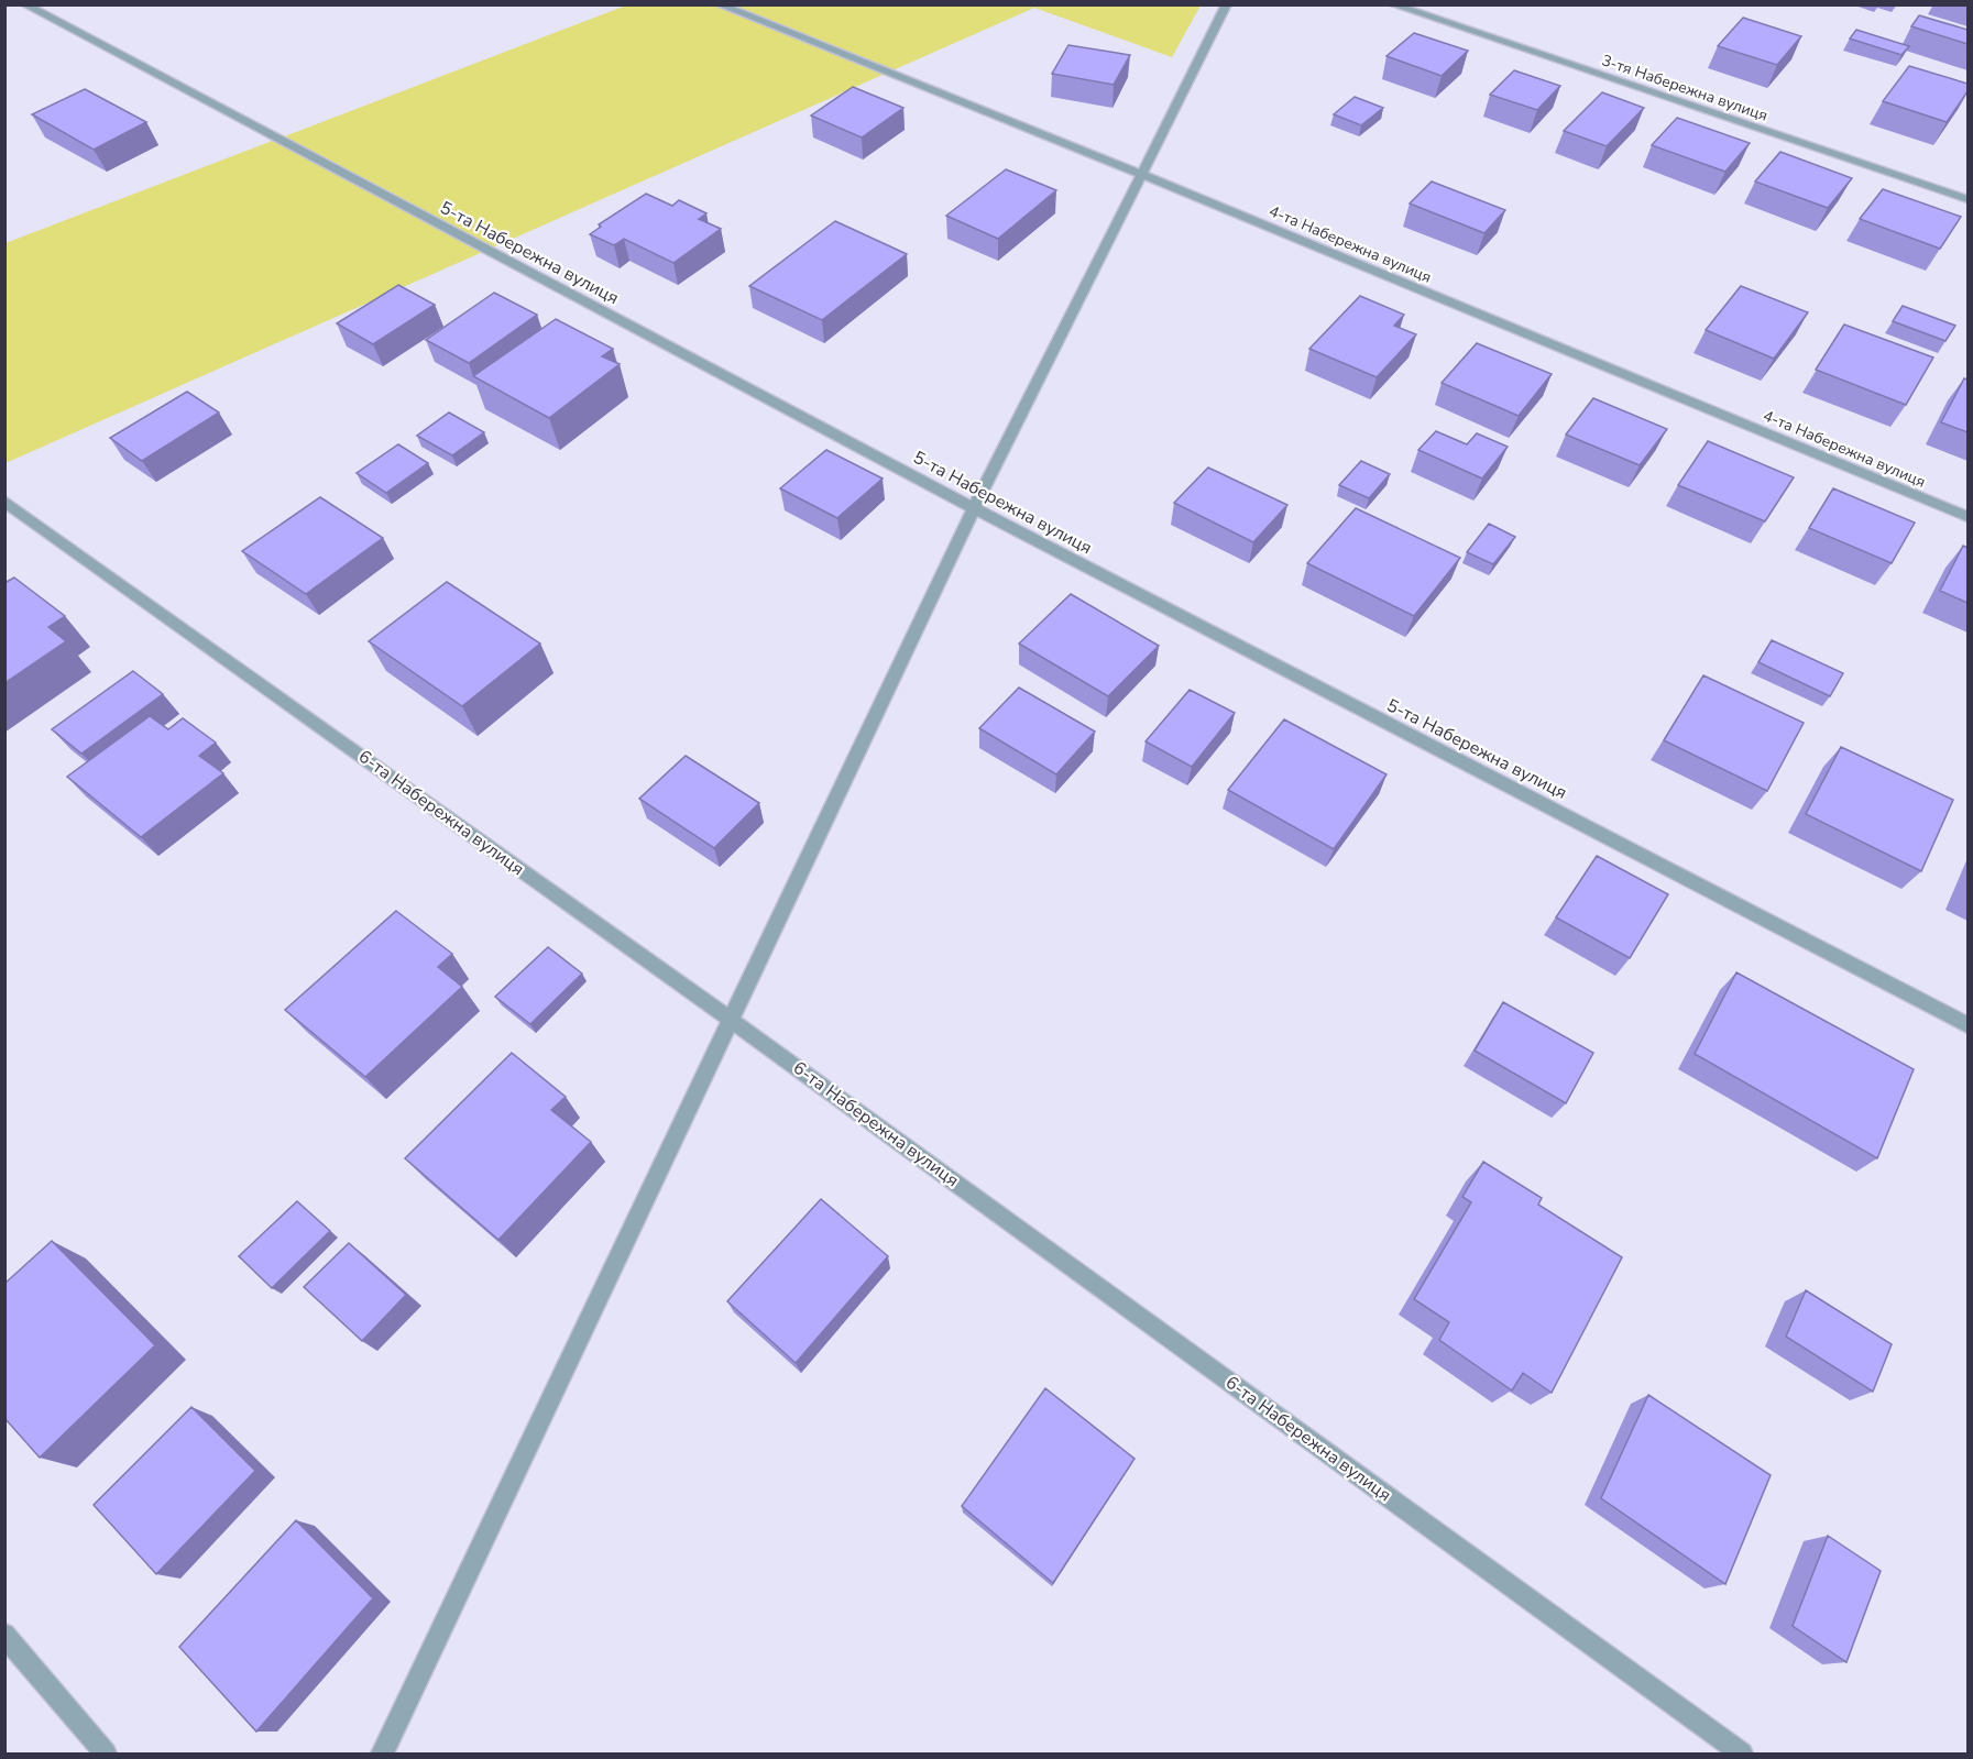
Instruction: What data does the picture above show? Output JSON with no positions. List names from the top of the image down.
{
  "streets": {
    "street": [
      "3-тя Набережна вулиця",
      "4-та Набережна вулиця",
      "5-та Набережна вулиця",
      "6-та Набережна вулиця"
    ]
  }
}
